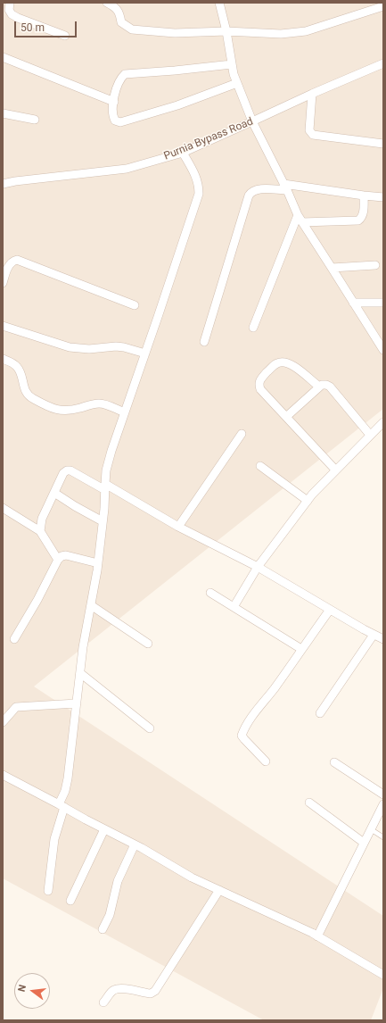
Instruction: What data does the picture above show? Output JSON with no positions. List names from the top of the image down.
{
  "streets": {
    "street": ["Purnia Bypass Road"]
  },
  "scale_bar": "50 m",
  "north": "left"
}
